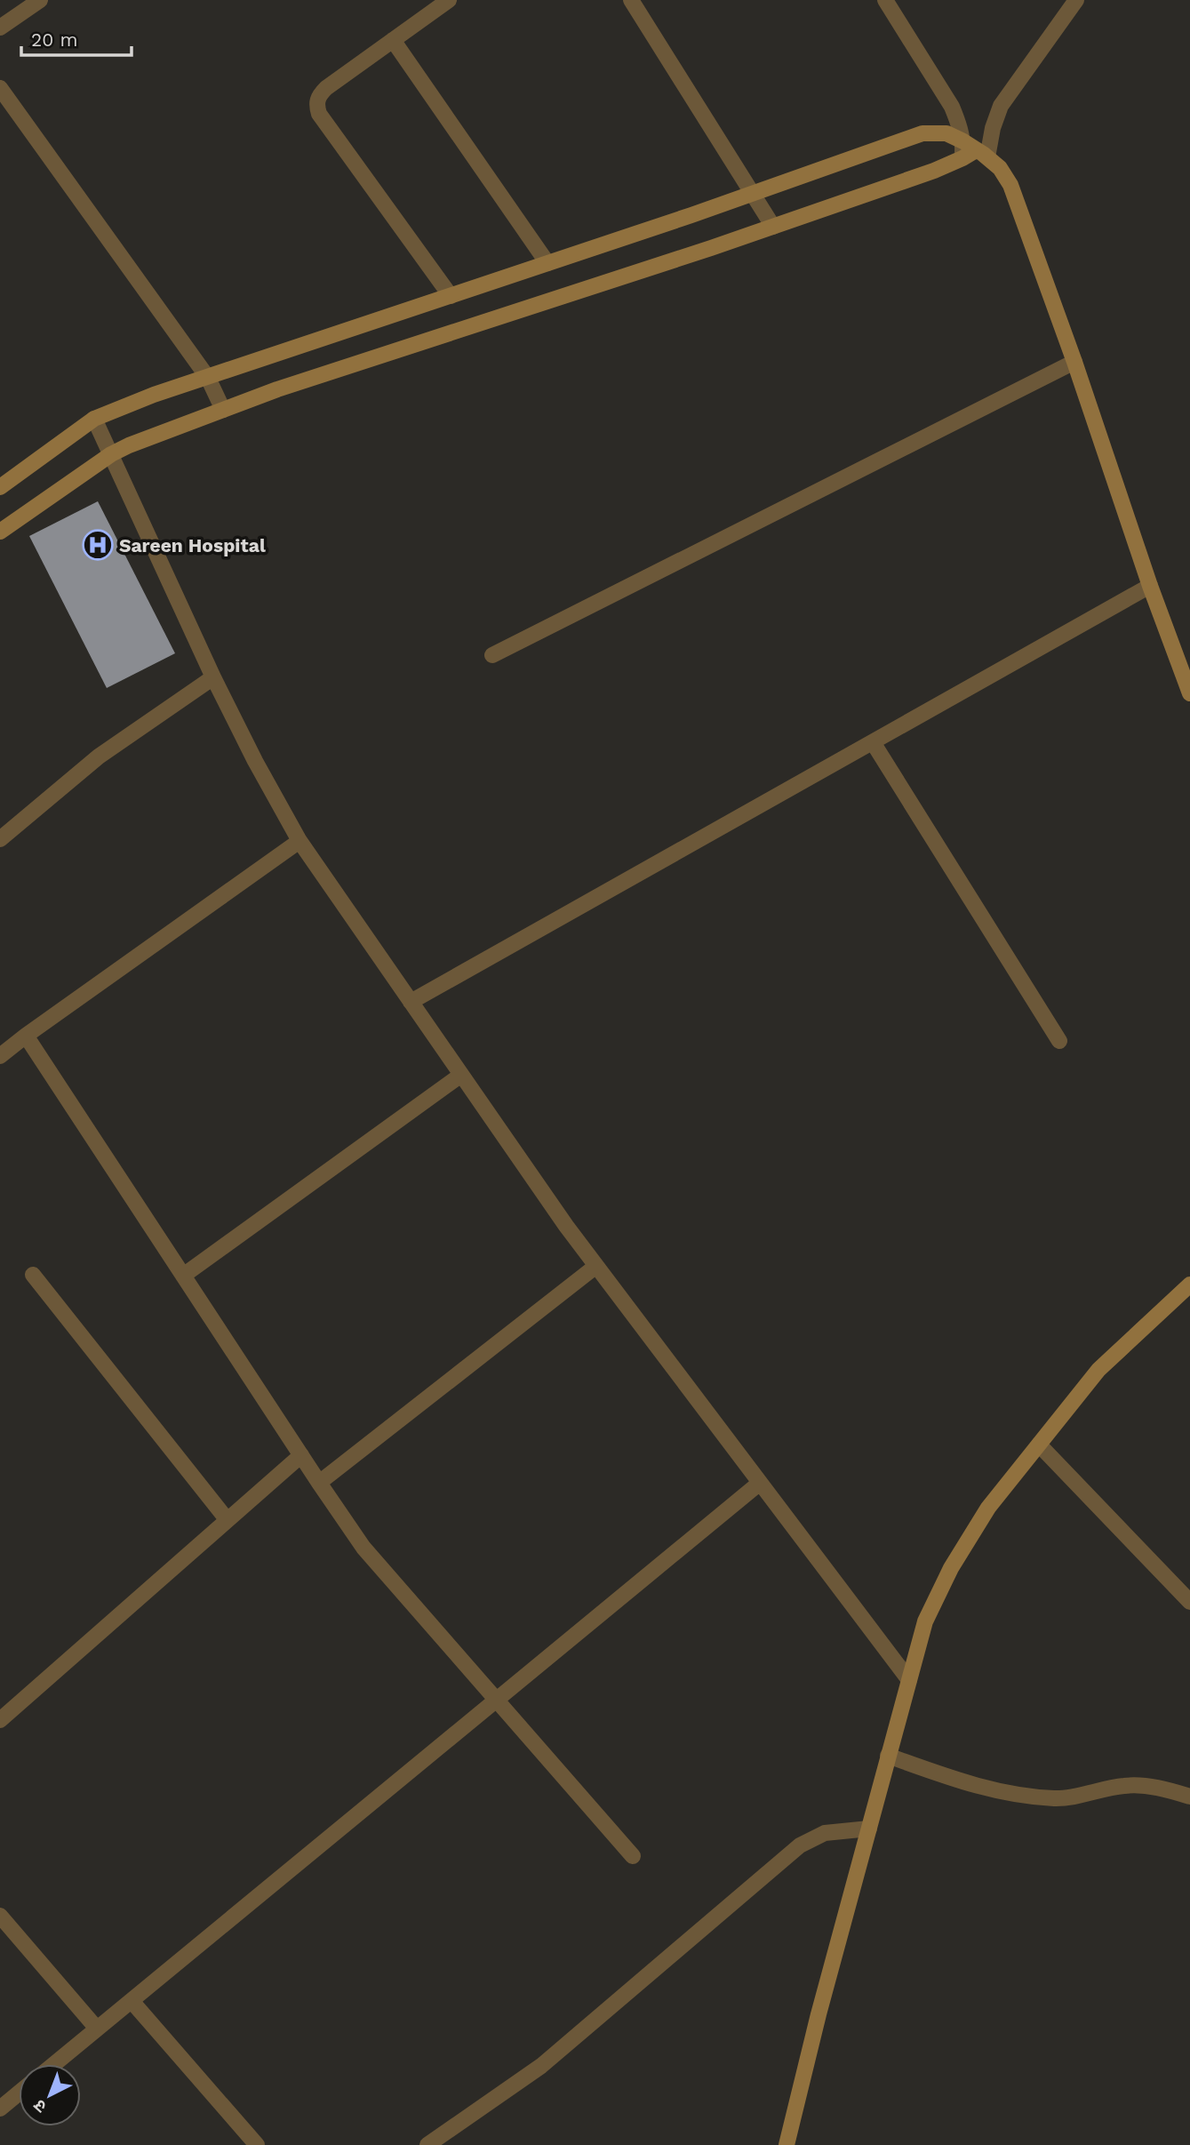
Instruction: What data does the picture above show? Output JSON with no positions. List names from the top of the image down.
{
  "places": {
    "hospital": ["Sareen Hospital"]
  },
  "scale_bar": "20 m",
  "north": "bottom left"
}
